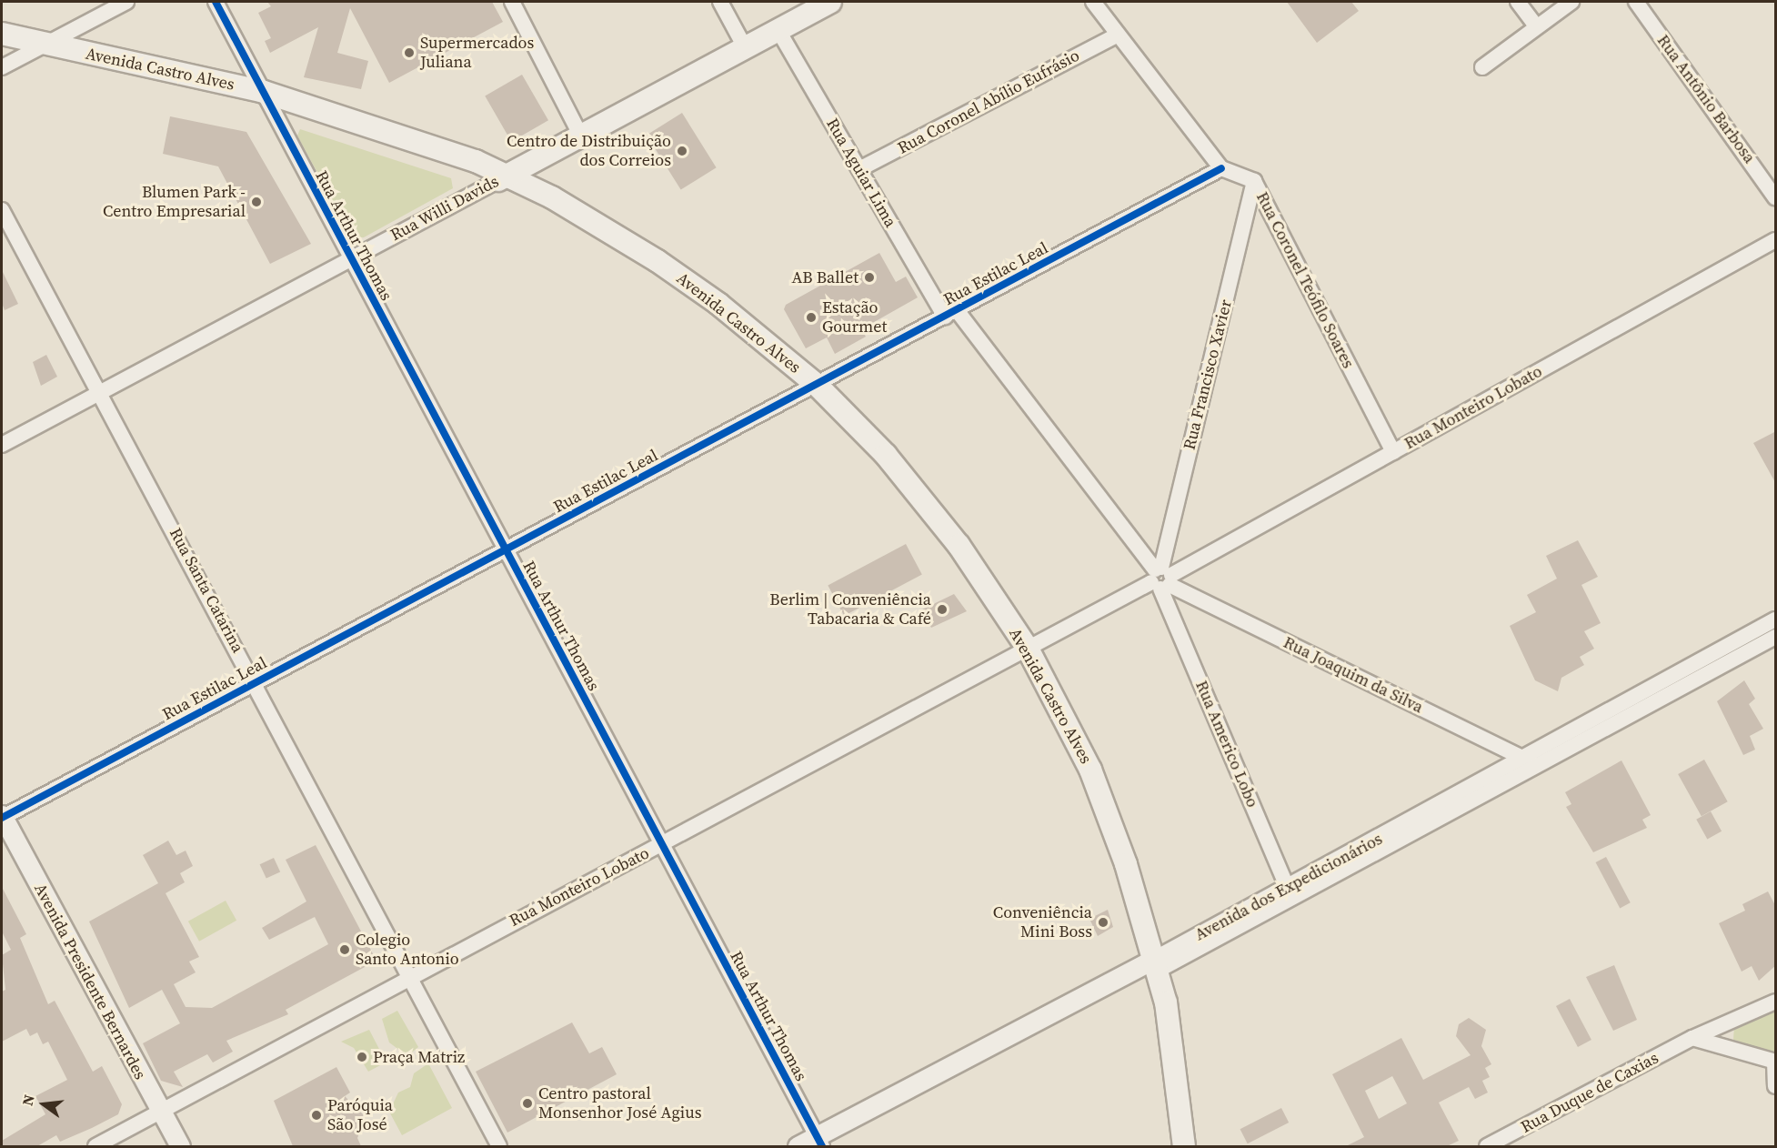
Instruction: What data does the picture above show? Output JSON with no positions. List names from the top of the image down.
{
  "streets": {
    "main road": ["Avenida Castro Alves", "Rua Willi Davids"],
    "street": [
      "Rua Antônio Barbosa",
      "Rua Coronel Abílio Eufrásio",
      "Rua Aguiar Lima",
      "Rua Arthur Thomas",
      "Rua Estilac Leal",
      "Rua Coronel Teófilo Soares",
      "Rua Francisco Xavier",
      "Rua Monteiro Lobato",
      "Rua Santa Catarina",
      "Rua Joaquim da Silva",
      "Rua Americo Lobo",
      "Avenida dos Expedicionários",
      "Avenida Presidente Bernardes",
      "Rua Duque de Caxias"
    ]
  },
  "crossings": [
    ["Avenida Castro Alves", "Rua Willi Davids"],
    ["Avenida Castro Alves", "Rua Arthur Thomas"],
    ["Avenida Castro Alves", "Rua Estilac Leal"],
    ["Avenida Castro Alves", "Rua Monteiro Lobato"],
    ["Avenida Castro Alves", "Avenida dos Expedicionários"],
    ["Rua Coronel Abílio Eufrásio", "Rua Aguiar Lima"],
    ["Rua Coronel Abílio Eufrásio", "Rua Coronel Teófilo Soares"],
    ["Rua Aguiar Lima", "Rua Willi Davids"],
    ["Rua Aguiar Lima", "Rua Estilac Leal"],
    ["Rua Aguiar Lima", "Rua Francisco Xavier"],
    ["Rua Aguiar Lima", "Rua Monteiro Lobato"],
    ["Rua Aguiar Lima", "Rua Joaquim da Silva"],
    ["Rua Aguiar Lima", "Rua Americo Lobo"],
    ["Rua Willi Davids", "Rua Arthur Thomas"],
    ["Rua Willi Davids", "Rua Santa Catarina"],
    ["Rua Arthur Thomas", "Rua Estilac Leal"],
    ["Rua Arthur Thomas", "Rua Monteiro Lobato"],
    ["Rua Arthur Thomas", "Avenida dos Expedicionários"],
    ["Rua Estilac Leal", "Rua Coronel Teófilo Soares"],
    ["Rua Estilac Leal", "Rua Santa Catarina"],
    ["Rua Estilac Leal", "Avenida Presidente Bernardes"],
    ["Rua Coronel Teófilo Soares", "Rua Francisco Xavier"],
    ["Rua Coronel Teófilo Soares", "Rua Monteiro Lobato"],
    ["Rua Francisco Xavier", "Rua Monteiro Lobato"],
    ["Rua Francisco Xavier", "Rua Joaquim da Silva"],
    ["Rua Francisco Xavier", "Rua Americo Lobo"],
    ["Rua Monteiro Lobato", "Rua Santa Catarina"],
    ["Rua Monteiro Lobato", "Rua Joaquim da Silva"],
    ["Rua Monteiro Lobato", "Rua Americo Lobo"],
    ["Rua Monteiro Lobato", "Avenida Presidente Bernardes"],
    ["Rua Joaquim da Silva", "Rua Americo Lobo"],
    ["Rua Joaquim da Silva", "Avenida dos Expedicionários"],
    ["Rua Americo Lobo", "Avenida dos Expedicionários"]
  ],
  "places": [
    "Supermercados Juliana",
    "Centro de Distribuição dos Correios",
    "Blumen Park - Centro Empresarial",
    "AB Ballet",
    "Estação Gourmet",
    "Berlim | Conveniência Tabacaria & Café",
    "Conveniência Mini Boss",
    "Colegio Santo Antonio",
    "Praça Matriz",
    "Centro pastoral Monsenhor José Agius",
    "Paróquia São José"
  ],
  "north": "left"
}
